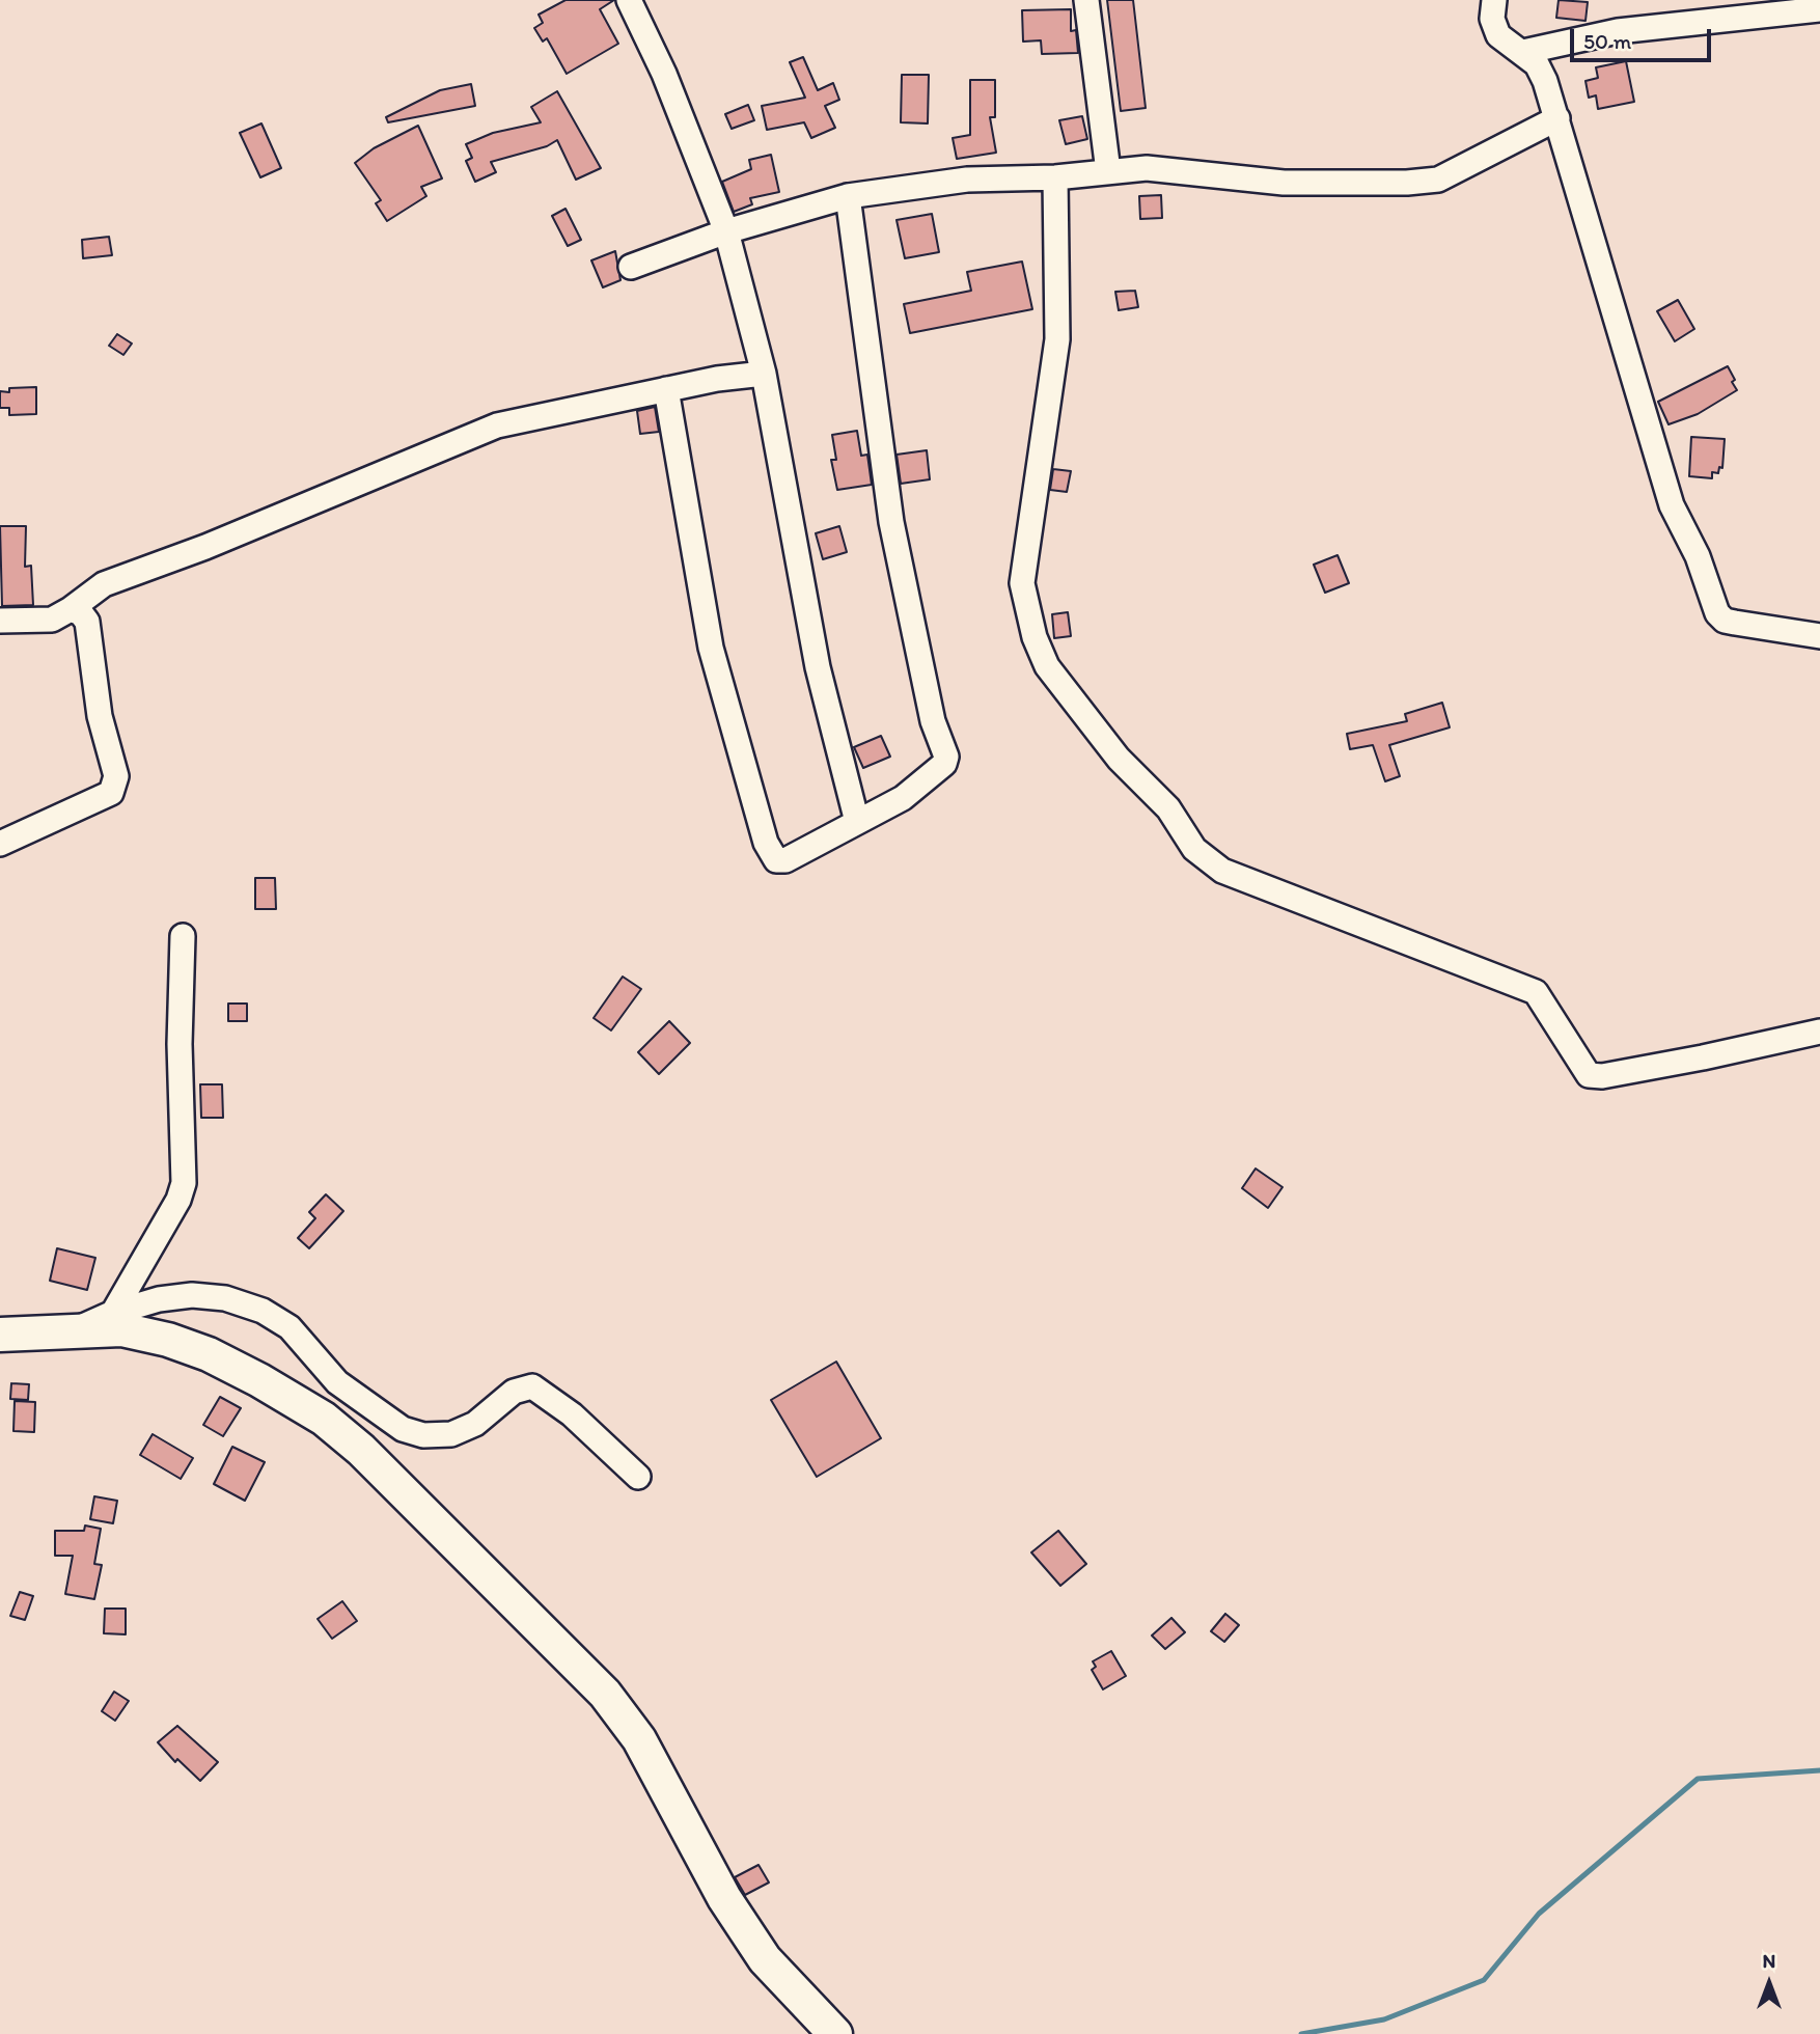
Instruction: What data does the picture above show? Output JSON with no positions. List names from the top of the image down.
{
  "scale_bar": "50 m",
  "north": "top"
}
